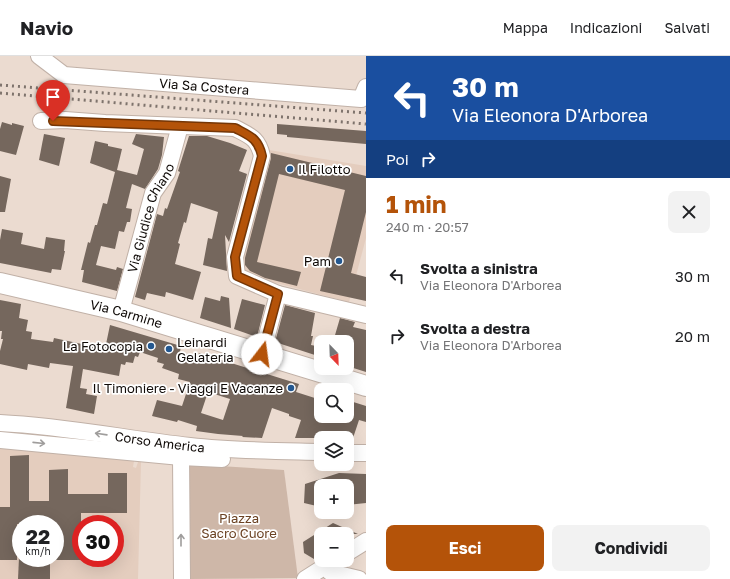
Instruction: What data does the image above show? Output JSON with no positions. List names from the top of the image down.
{
  "streets": {
    "main road": ["Via Carmine"],
    "street": ["Via Sa Costera", "Via Giudice Chiano", "Corso America"]
  },
  "crossings": [
    ["Via Giudice Chiano", "Via Carmine"]
  ],
  "parks": ["Piazza Sacro Cuore"],
  "places": [
    "Il Filotto",
    "Pam",
    "La Fotocopia",
    "Leinardi Gelateria",
    "Il Timoniere - Viaggi E Vacanze"
  ],
  "north": "bottom right",
  "page": {
    "header": "Navio",
    "nav": ["Mappa", "Indicazioni", "Salvati"],
    "turn": ["30 m", "Via Eleonora D'Arborea"],
    "then": "Poi",
    "heading": ["1 min", "240 m · 20:57"],
    "list": [
      {
        "name": "Svolta a sinistra",
        "note": "Via Eleonora D'Arborea",
        "value": "30 m"
      },
      {
        "name": "Svolta a destra",
        "note": "Via Eleonora D'Arborea",
        "value": "20 m"
      }
    ],
    "map_buttons": ["+", "−"],
    "speed": "22 km/h",
    "limit": "30",
    "buttons": ["Esci", "Condividi"]
  }
}
